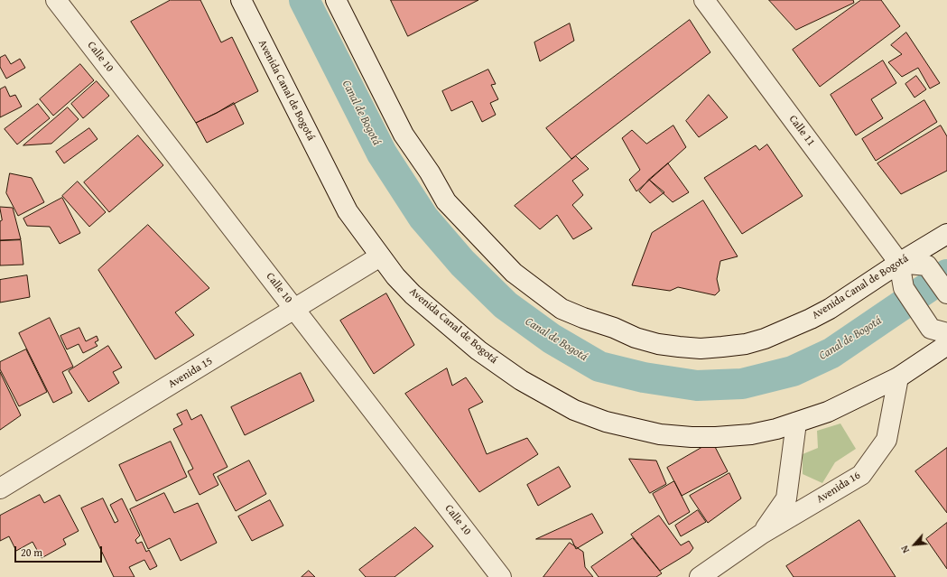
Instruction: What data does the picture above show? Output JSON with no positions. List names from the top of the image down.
{
  "streets": {
    "street": [
      "Calle 10",
      "Avenida Canal de Bogotá",
      "Calle 11",
      "Avenida 15",
      "Avenida 16"
    ]
  },
  "crossings": [
    ["Calle 10", "Avenida 15"],
    ["Avenida Canal de Bogotá", "Calle 11"],
    ["Avenida Canal de Bogotá", "Avenida 15"],
    ["Avenida Canal de Bogotá", "Avenida 16"]
  ],
  "water": ["Canal de Bogotá"],
  "scale_bar": "20 m",
  "north": "bottom left"
}
